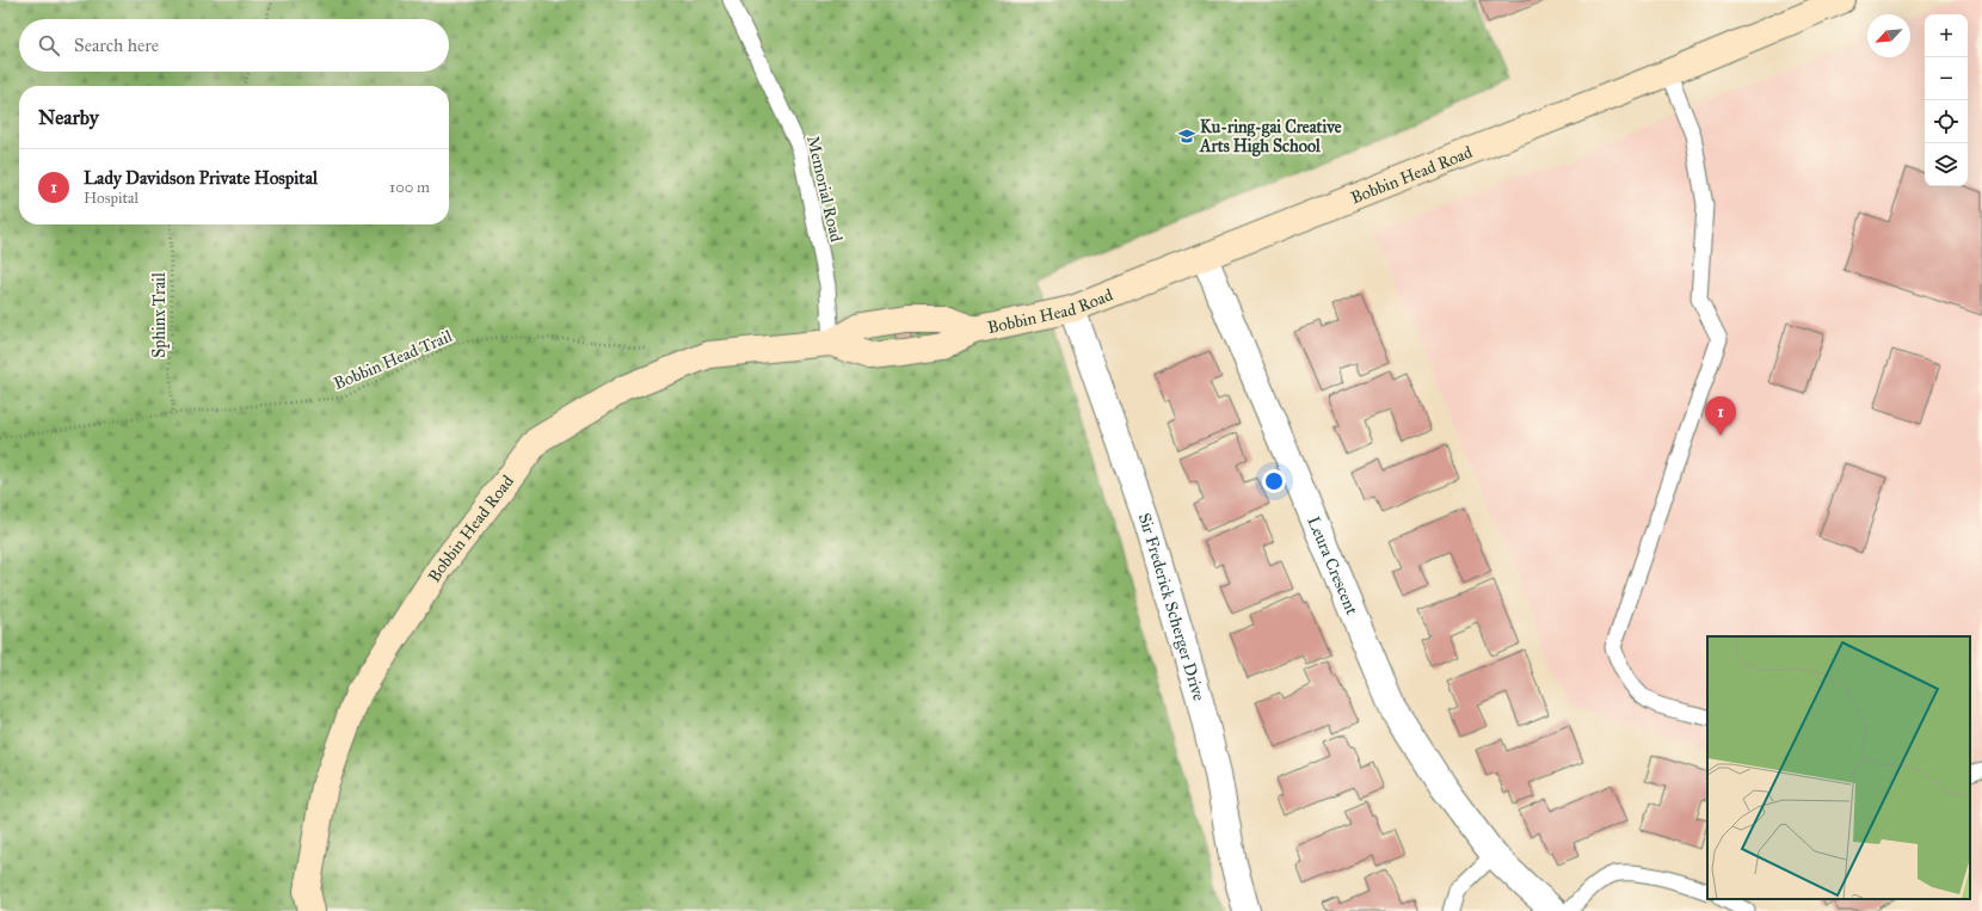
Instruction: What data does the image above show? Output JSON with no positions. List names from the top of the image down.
{
  "streets": {
    "main road": ["Bobbin Head Road"],
    "street": ["Leura Crescent", "Sir Frederick Scherger Drive"],
    "lane": ["Memorial Road"],
    "path": ["Sphinx Trail", "Bobbin Head Trail"]
  },
  "crossings": [
    ["Bobbin Head Road", "Memorial Road"],
    ["Bobbin Head Road", "Leura Crescent"],
    ["Bobbin Head Road", "Sir Frederick Scherger Drive"],
    ["Sphinx Trail", "Bobbin Head Trail"]
  ],
  "places": {
    "school or university": ["Ku-ring-gai Creative Arts High School"]
  },
  "north": "bottom left",
  "page": {
    "map_buttons": ["+", "−"],
    "search": "Search here",
    "heading": "Nearby",
    "list": [
      {
        "mark": "1",
        "name": "Lady Davidson Private Hospital",
        "note": "Hospital",
        "value": "100 m"
      }
    ],
    "pins": "1"
  }
}
